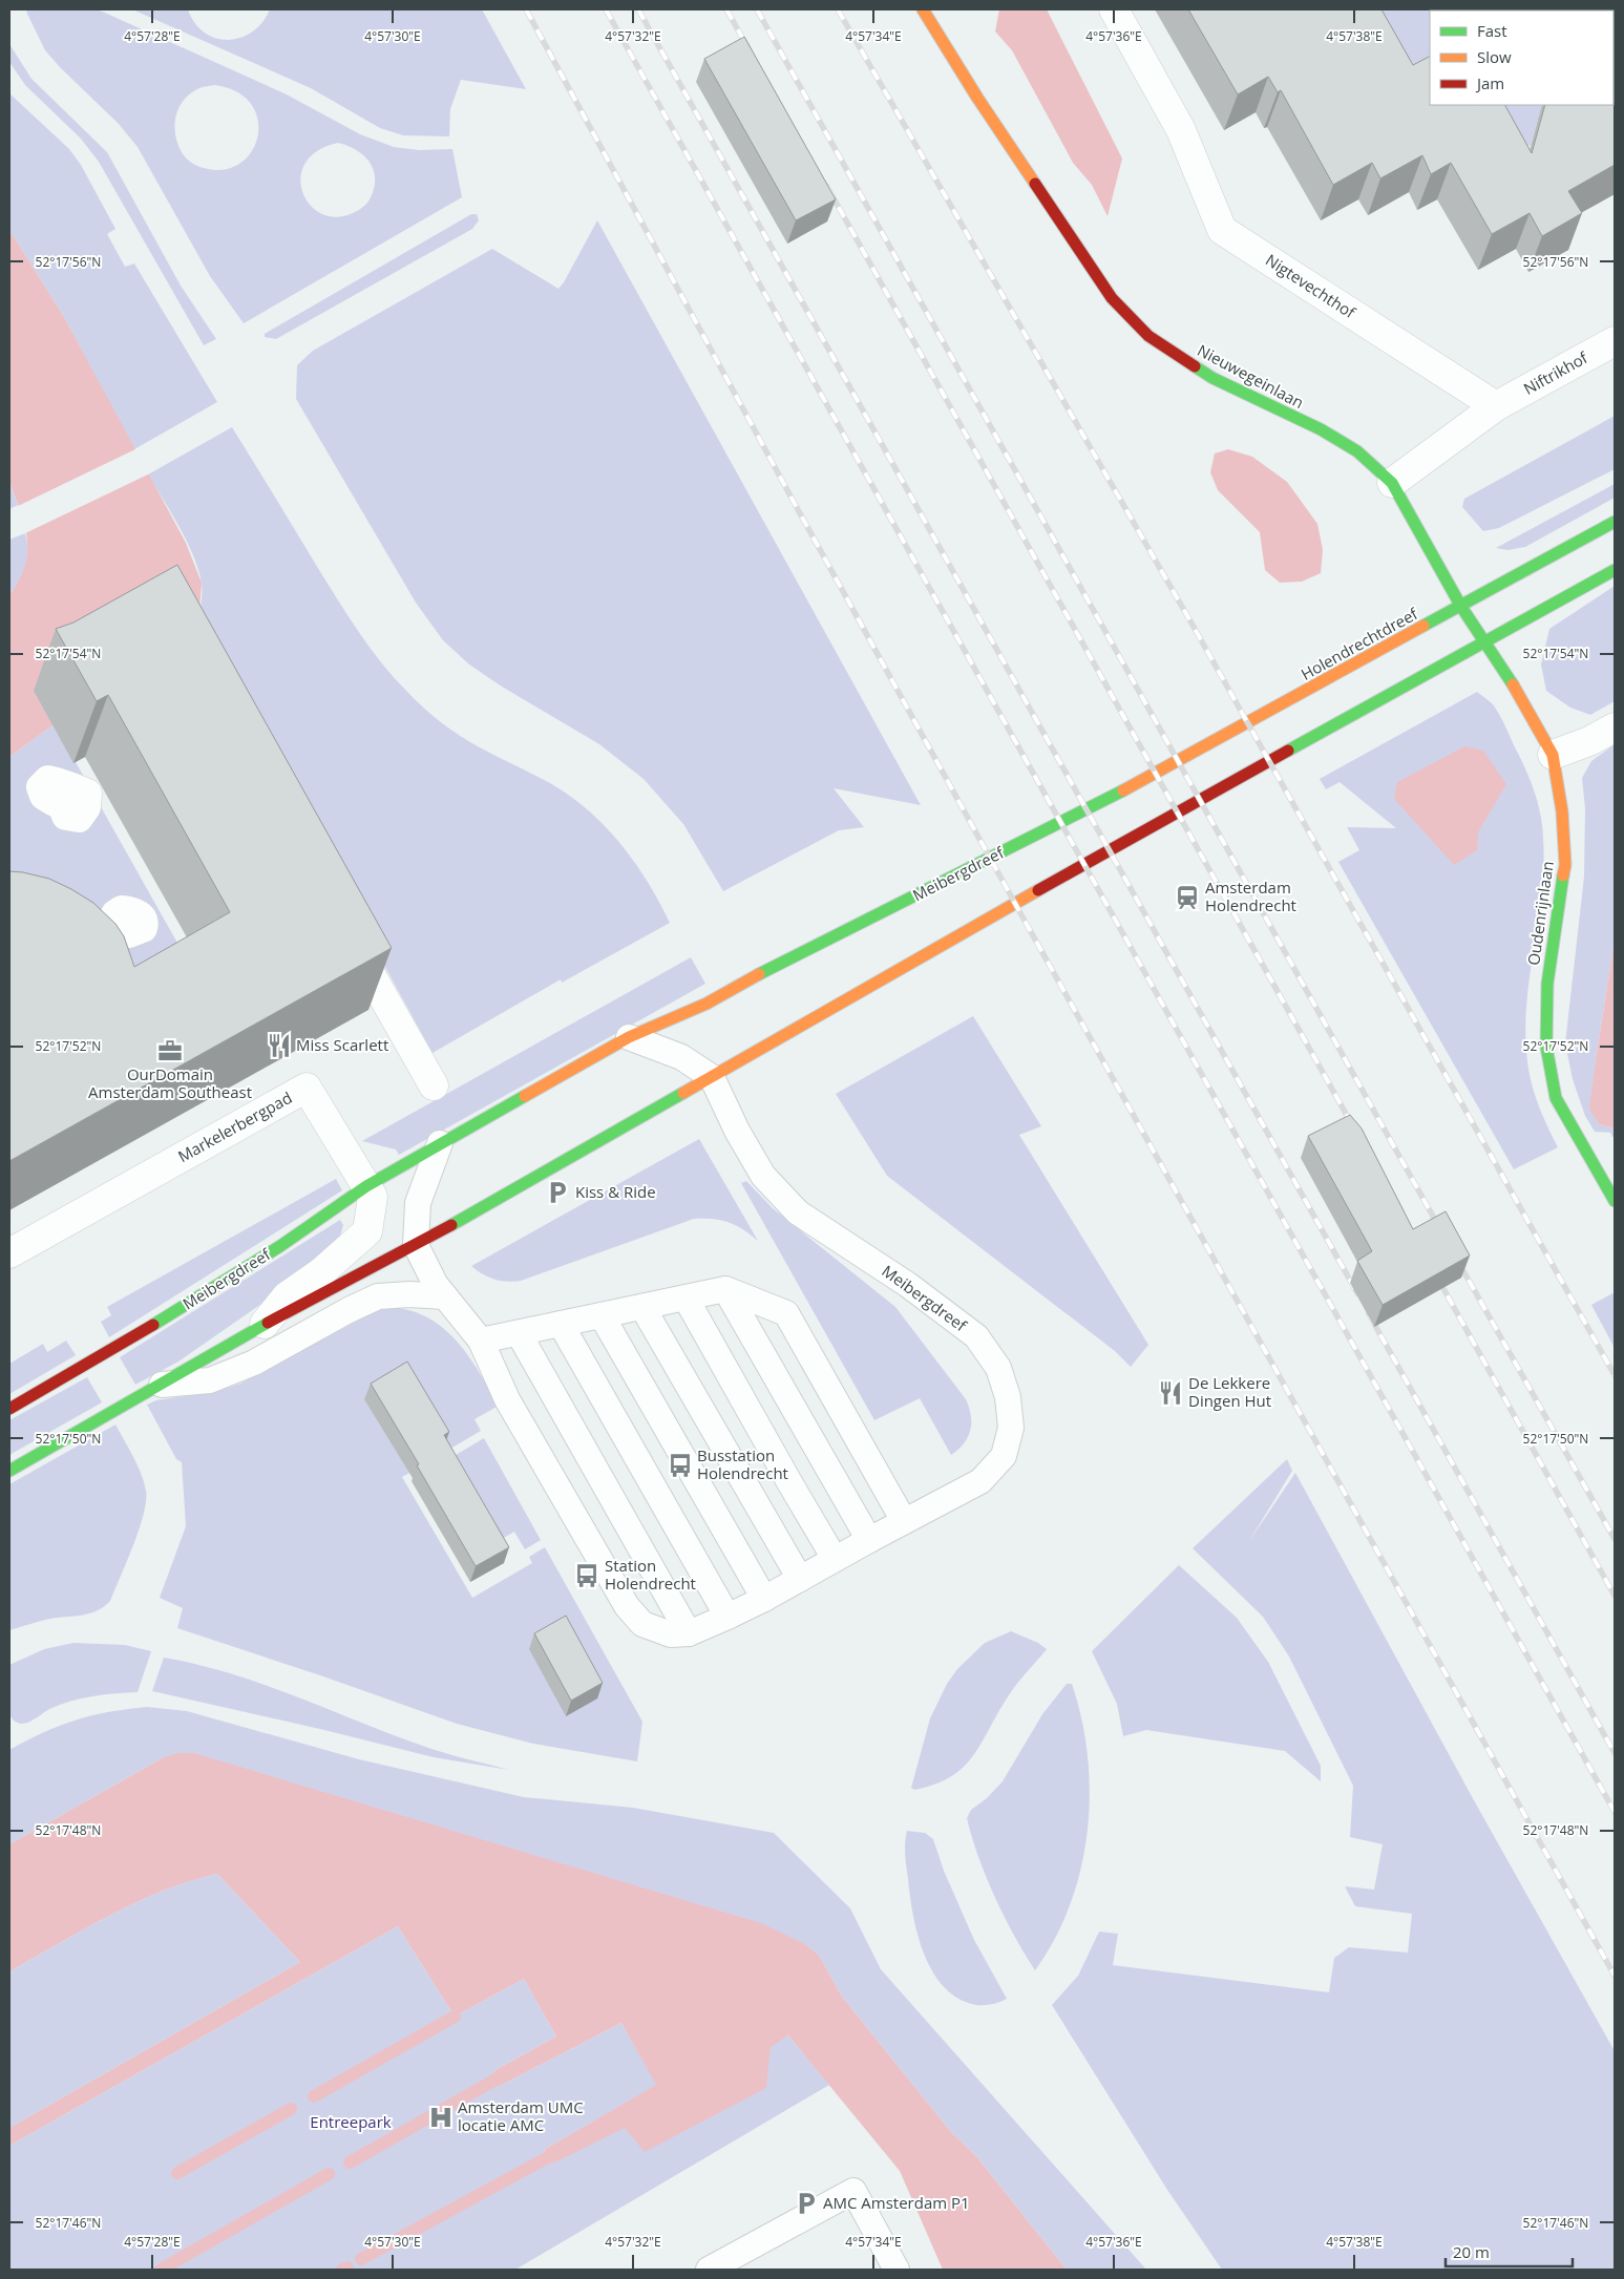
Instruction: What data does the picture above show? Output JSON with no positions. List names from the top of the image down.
{
  "streets": {
    "main road": [
      "Nieuwegeinlaan",
      "Holendrechtdreef",
      "Meibergdreef",
      "Oudenrijnlaan"
    ],
    "street": ["Nigtevechthof", "Niftrikhof", "Markelerbergpad"]
  },
  "crossings": [
    ["Nigtevechthof", "Niftrikhof"],
    ["Nieuwegeinlaan", "Holendrechtdreef"],
    ["Nieuwegeinlaan", "Oudenrijnlaan"],
    ["Holendrechtdreef", "Meibergdreef"],
    ["Holendrechtdreef", "Oudenrijnlaan"],
    ["Meibergdreef", "Markelerbergpad"]
  ],
  "parks": ["Entreepark"],
  "places": {
    "station": ["Amsterdam Holendrecht"],
    "restaurant": ["Miss Scarlett", "De Lekkere Dingen Hut"],
    "office": ["OurDomain Amsterdam Southeast"],
    "parking": ["Kiss & Ride", "AMC Amsterdam P1"],
    "bus stop": ["Busstation Holendrecht", "Station Holendrecht"],
    "hospital": ["Amsterdam UMC locatie AMC"]
  },
  "legend": ["Fast", "Slow", "Jam"],
  "scale_bar": "20 m",
  "coordinates": [
    "4°57'28\"E",
    "4°57'30\"E",
    "4°57'32\"E",
    "4°57'34\"E",
    "4°57'36\"E",
    "4°57'38\"E",
    "52°17'56\"N",
    "52°17'54\"N",
    "52°17'52\"N",
    "52°17'50\"N",
    "52°17'48\"N",
    "52°17'46\"N"
  ]
}
